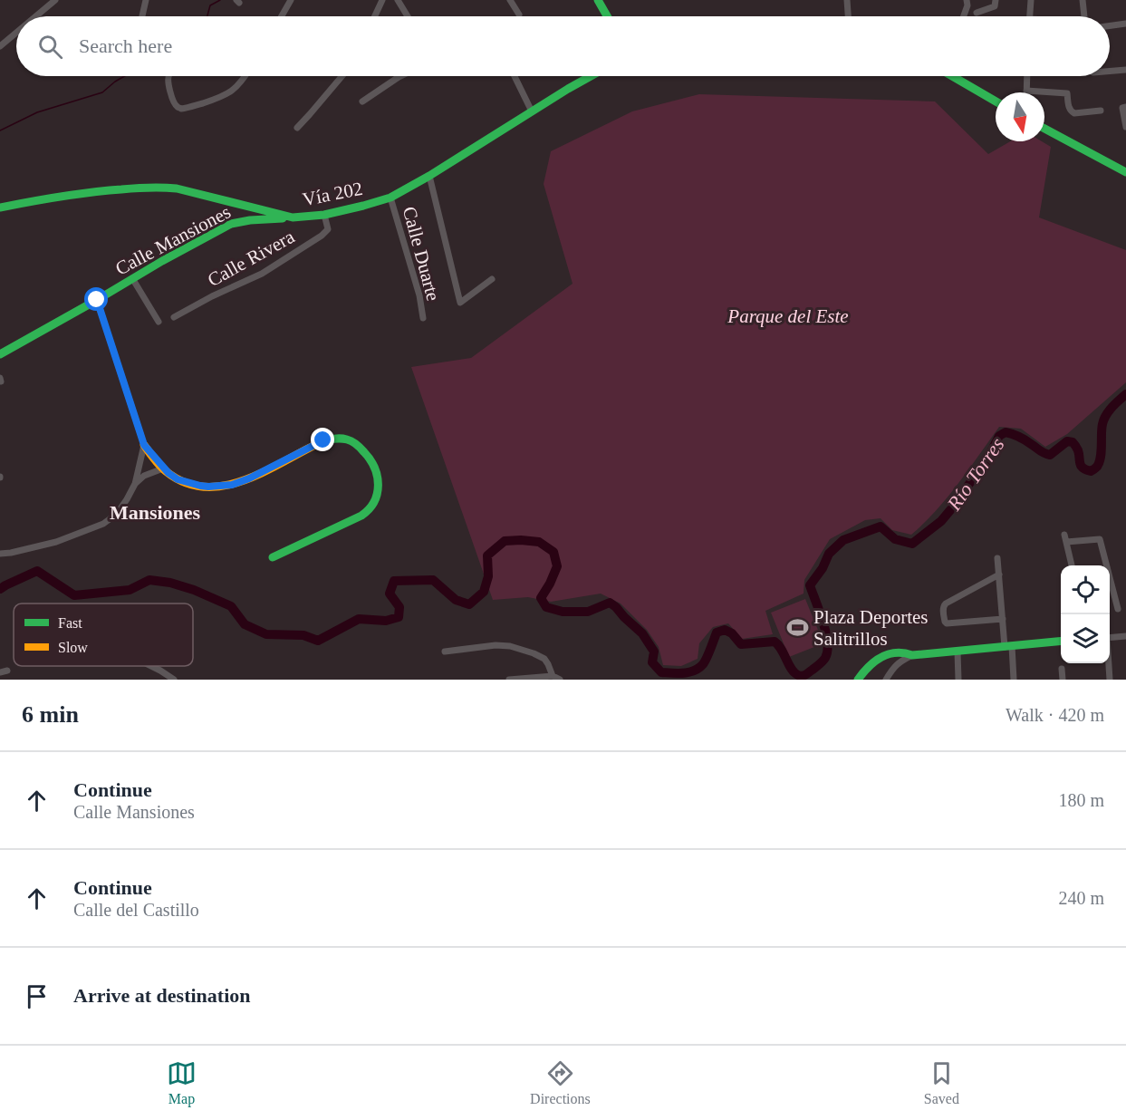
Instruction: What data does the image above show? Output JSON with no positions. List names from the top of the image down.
{
  "streets": {
    "street": [
      "Vía 202",
      "Calle Mansiones",
      "Calle Duarte",
      "Calle Rivera"
    ]
  },
  "crossings": [
    ["Vía 202", "Calle Mansiones"],
    ["Vía 202", "Calle Duarte"],
    ["Vía 202", "Calle Rivera"]
  ],
  "districts": ["Mansiones"],
  "water": ["Río Torres"],
  "parks": ["Parque del Este"],
  "places": {
    "sports": ["Plaza Deportes Salitrillos"]
  },
  "legend": ["Fast", "Slow"],
  "north": "bottom",
  "page": {
    "search": "Search here",
    "heading": ["6 min", "Walk · 420 m"],
    "list": [
      ["Continue", "Calle Mansiones", "180 m"],
      ["Continue", "Calle del Castillo", "240 m"],
      "Arrive at destination"
    ],
    "nav": ["Map", "Directions", "Saved"]
  }
}
